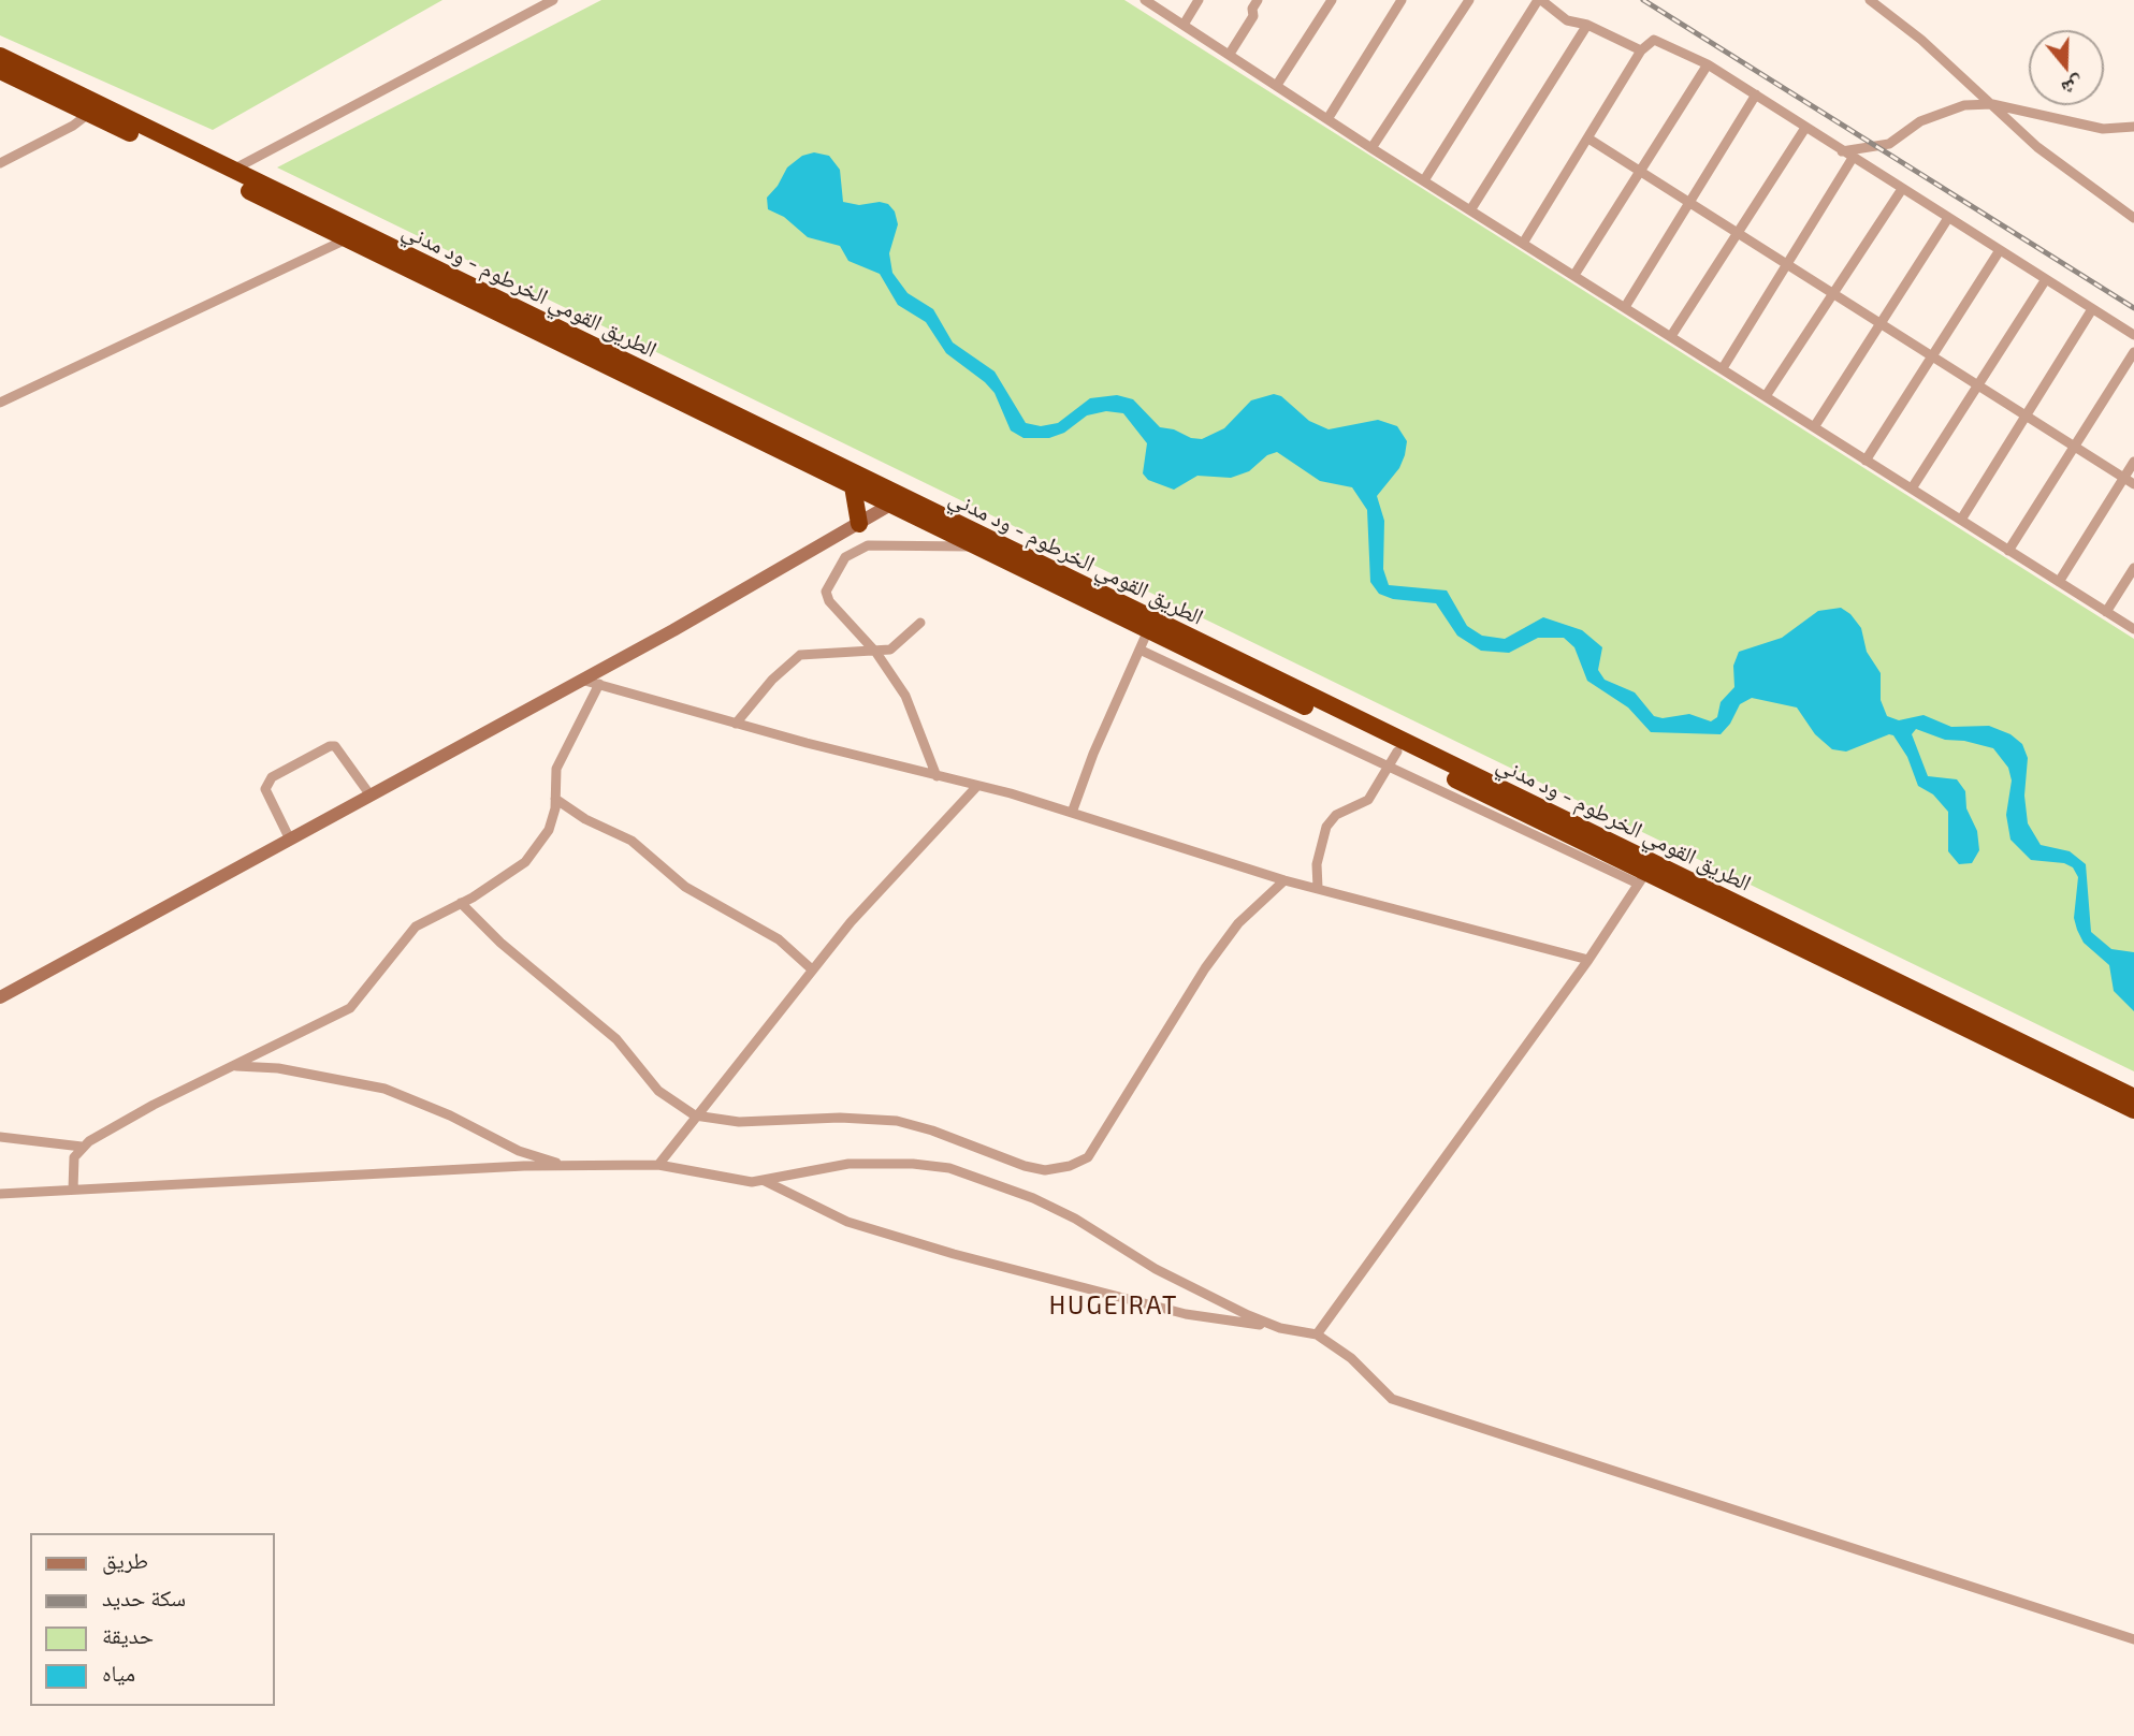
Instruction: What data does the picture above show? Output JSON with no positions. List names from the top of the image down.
{
  "streets": {
    "highway": ["الطريق القومي الخرطوم - ود مدني"]
  },
  "districts": ["HUGEIRAT"],
  "legend": [
    "طريق",
    "سكة حديد",
    "حديقة",
    "مياه"
  ],
  "north": "bottom"
}
